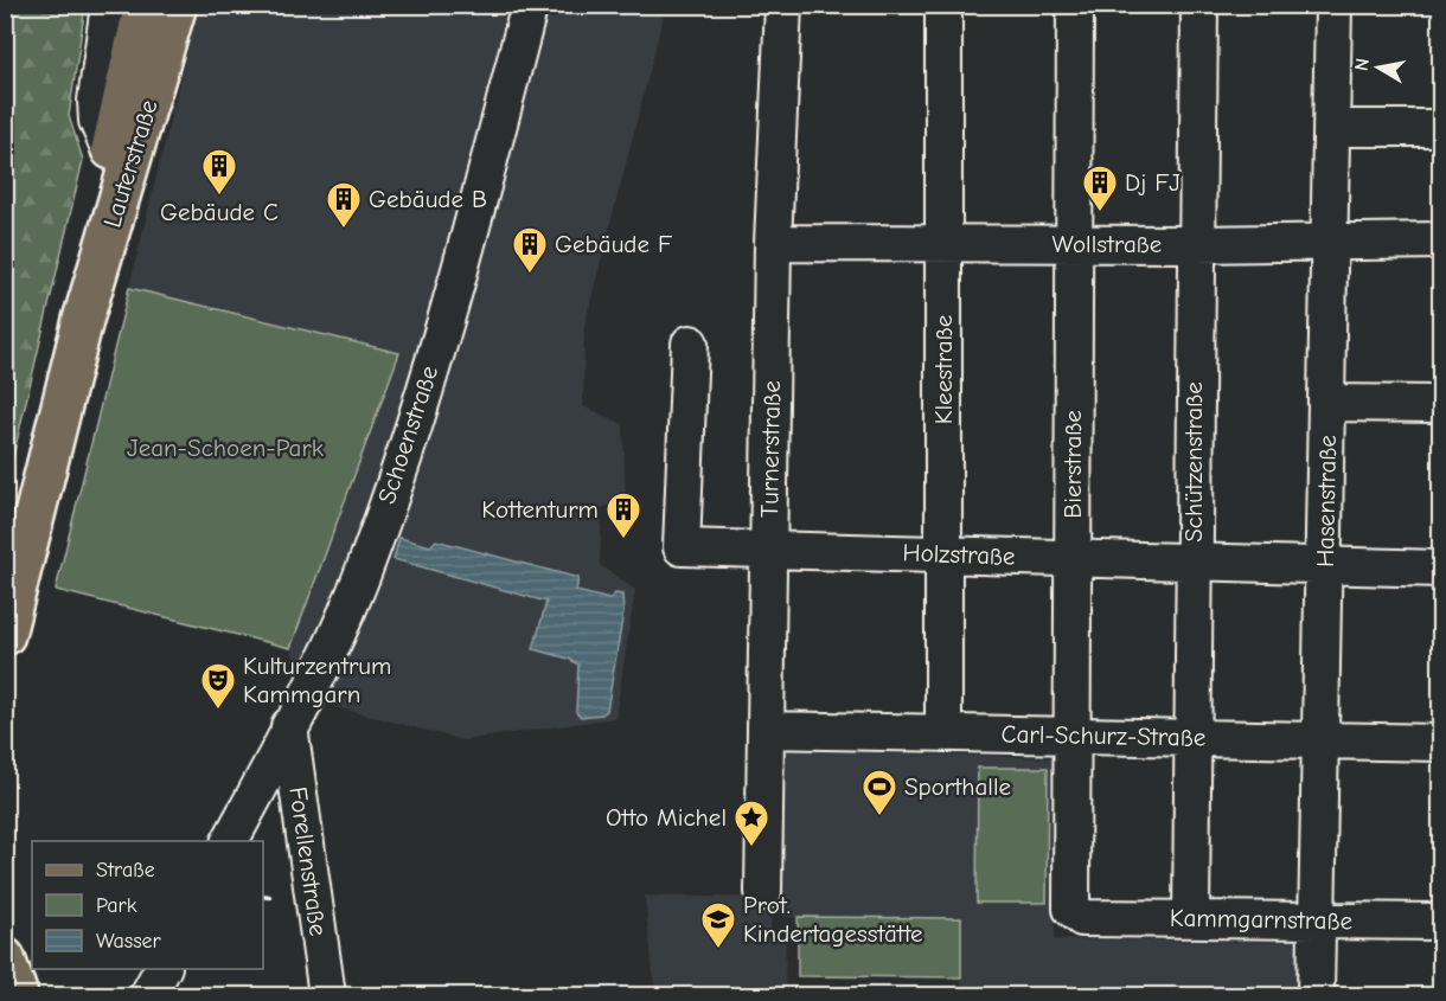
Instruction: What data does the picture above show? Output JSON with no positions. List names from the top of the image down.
{
  "streets": {
    "main road": ["Lauterstraße"],
    "street": [
      "Wollstraße",
      "Kleestraße",
      "Schoenstraße",
      "Turnerstraße",
      "Schützenstraße",
      "Bierstraße",
      "Hasenstraße",
      "Holzstraße",
      "Carl-Schurz-Straße",
      "Forellenstraße",
      "Kammgarnstraße"
    ]
  },
  "crossings": [
    ["Wollstraße", "Kleestraße"],
    ["Wollstraße", "Turnerstraße"],
    ["Wollstraße", "Schützenstraße"],
    ["Wollstraße", "Bierstraße"],
    ["Wollstraße", "Hasenstraße"],
    ["Kleestraße", "Holzstraße"],
    ["Kleestraße", "Carl-Schurz-Straße"],
    ["Schoenstraße", "Forellenstraße"],
    ["Turnerstraße", "Holzstraße"],
    ["Turnerstraße", "Carl-Schurz-Straße"],
    ["Schützenstraße", "Holzstraße"],
    ["Schützenstraße", "Carl-Schurz-Straße"],
    ["Schützenstraße", "Kammgarnstraße"],
    ["Bierstraße", "Holzstraße"],
    ["Bierstraße", "Carl-Schurz-Straße"],
    ["Bierstraße", "Kammgarnstraße"],
    ["Hasenstraße", "Holzstraße"],
    ["Hasenstraße", "Carl-Schurz-Straße"],
    ["Hasenstraße", "Kammgarnstraße"]
  ],
  "parks": ["Jean-Schoen-Park"],
  "places": {
    "building": [
      "Gebäude C",
      "Dj FJ",
      "Gebäude B",
      "Gebäude F",
      "Kottenturm"
    ],
    "theatre": ["Kulturzentrum Kammgarn"],
    "sports": ["Sporthalle"],
    "place": ["Otto Michel"],
    "school or university": ["Prot. Kindertagesstätte"]
  },
  "legend": ["Straße", "Park", "Wasser"],
  "north": "left"
}
